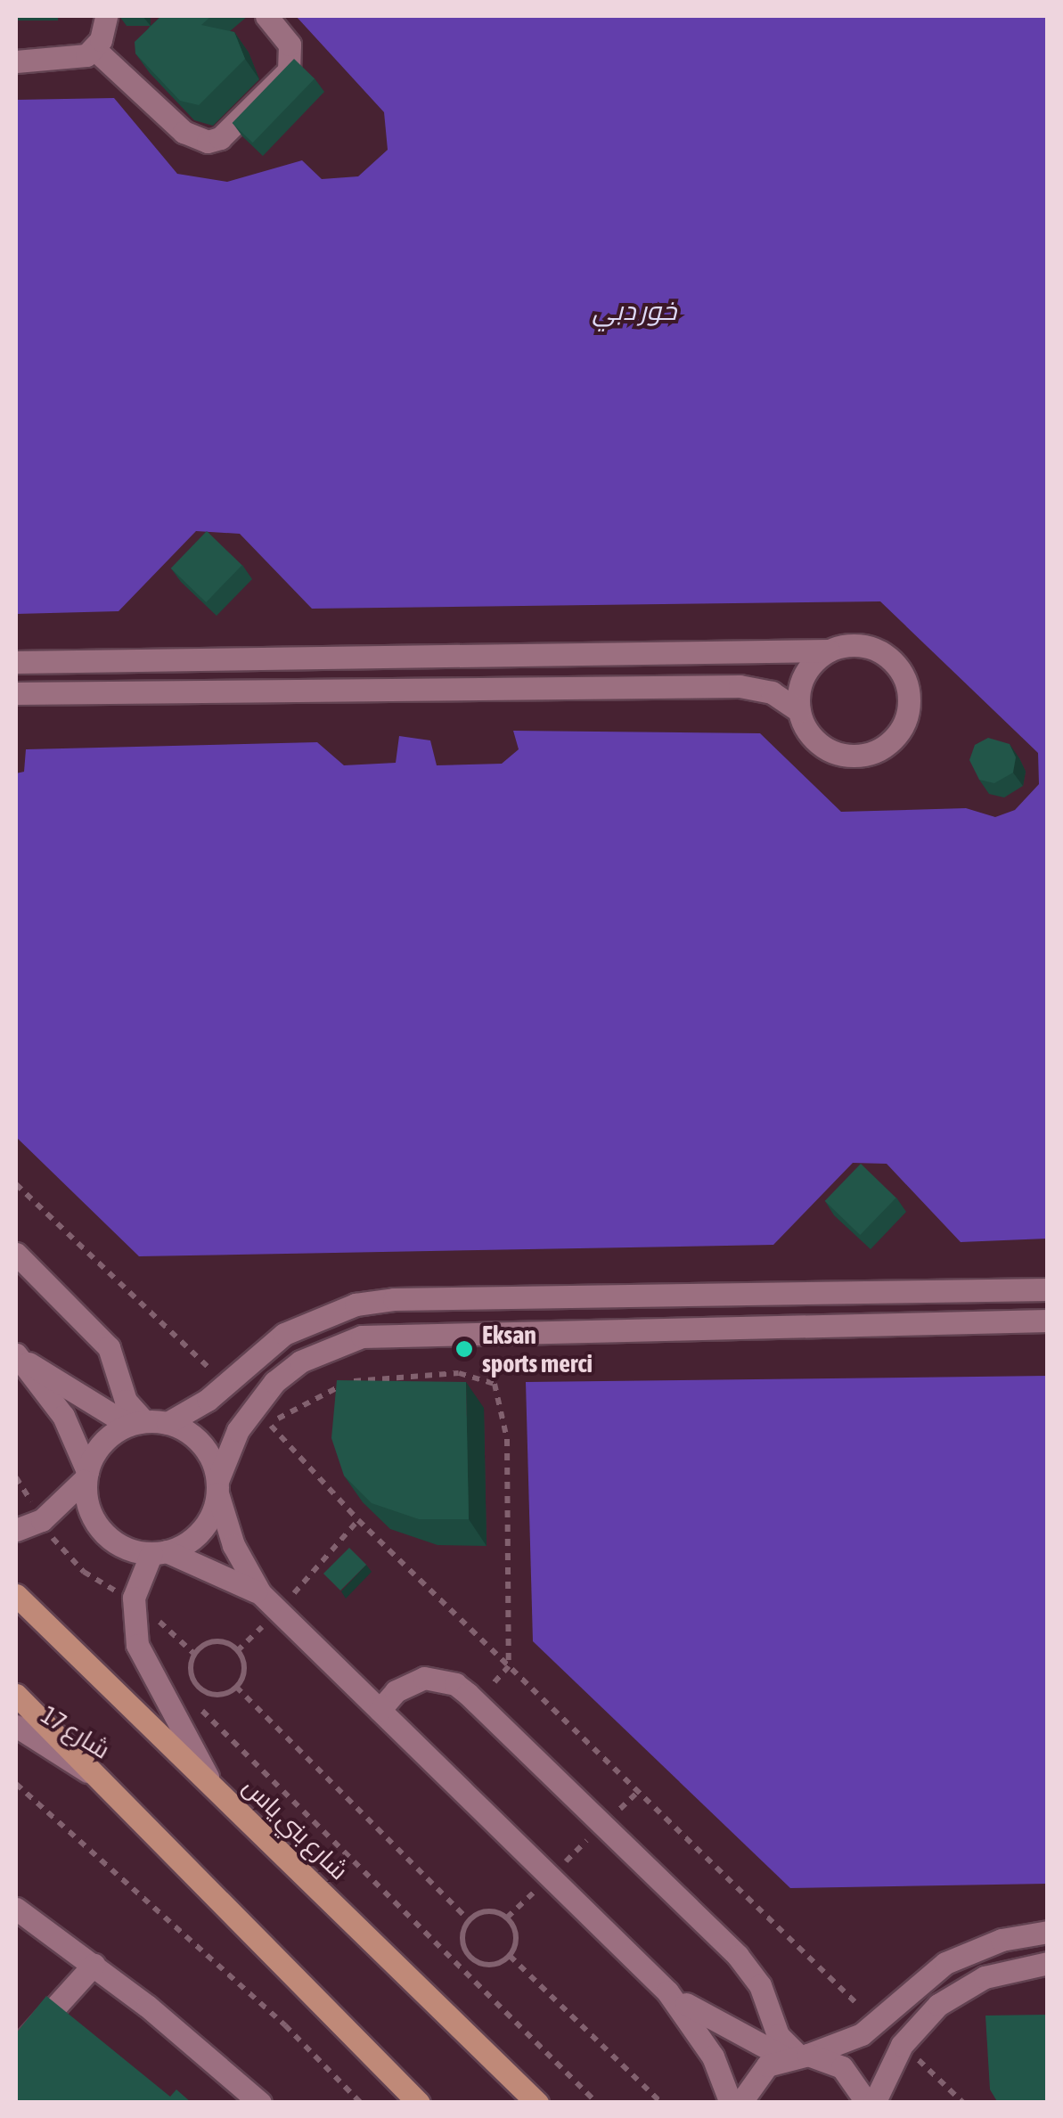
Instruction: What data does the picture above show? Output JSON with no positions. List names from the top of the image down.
{
  "streets": {
    "main road": ["شارع بني ياس"],
    "street": ["شارع 17"]
  },
  "water": ["خور دبي"],
  "places": ["Eksan sports merci"]
}
